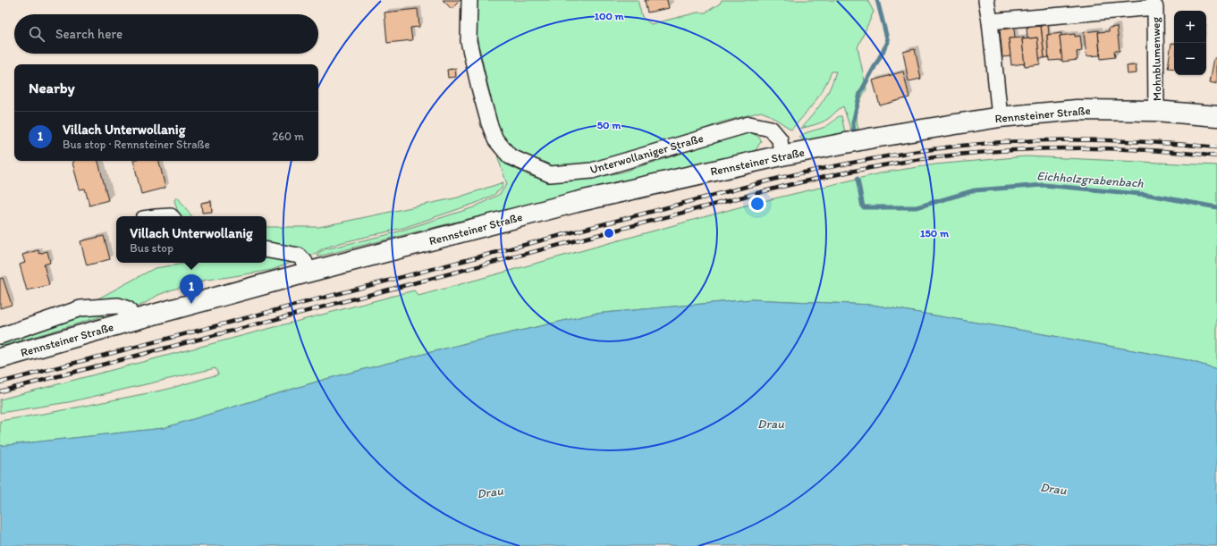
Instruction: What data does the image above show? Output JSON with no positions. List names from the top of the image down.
{
  "streets": {
    "main road": ["Rennsteiner Straße"],
    "street": ["Mohnblumenweg", "Unterwollaniger Straße"]
  },
  "crossings": [
    ["Mohnblumenweg", "Rennsteiner Straße"],
    ["Rennsteiner Straße", "Unterwollaniger Straße"]
  ],
  "water": ["Eichholzgrabenbach", "Drau"],
  "page": {
    "map_buttons": ["+", "−"],
    "search": "Search here",
    "heading": "Nearby",
    "list": [
      {
        "mark": "1",
        "name": "Villach Unterwollanig",
        "note": "Bus stop · Rennsteiner Straße",
        "value": "260 m"
      }
    ],
    "popup": ["Villach Unterwollanig", "Bus stop"],
    "pins": "1"
  },
  "rings": ["100 m", "50 m", "150 m"]
}
